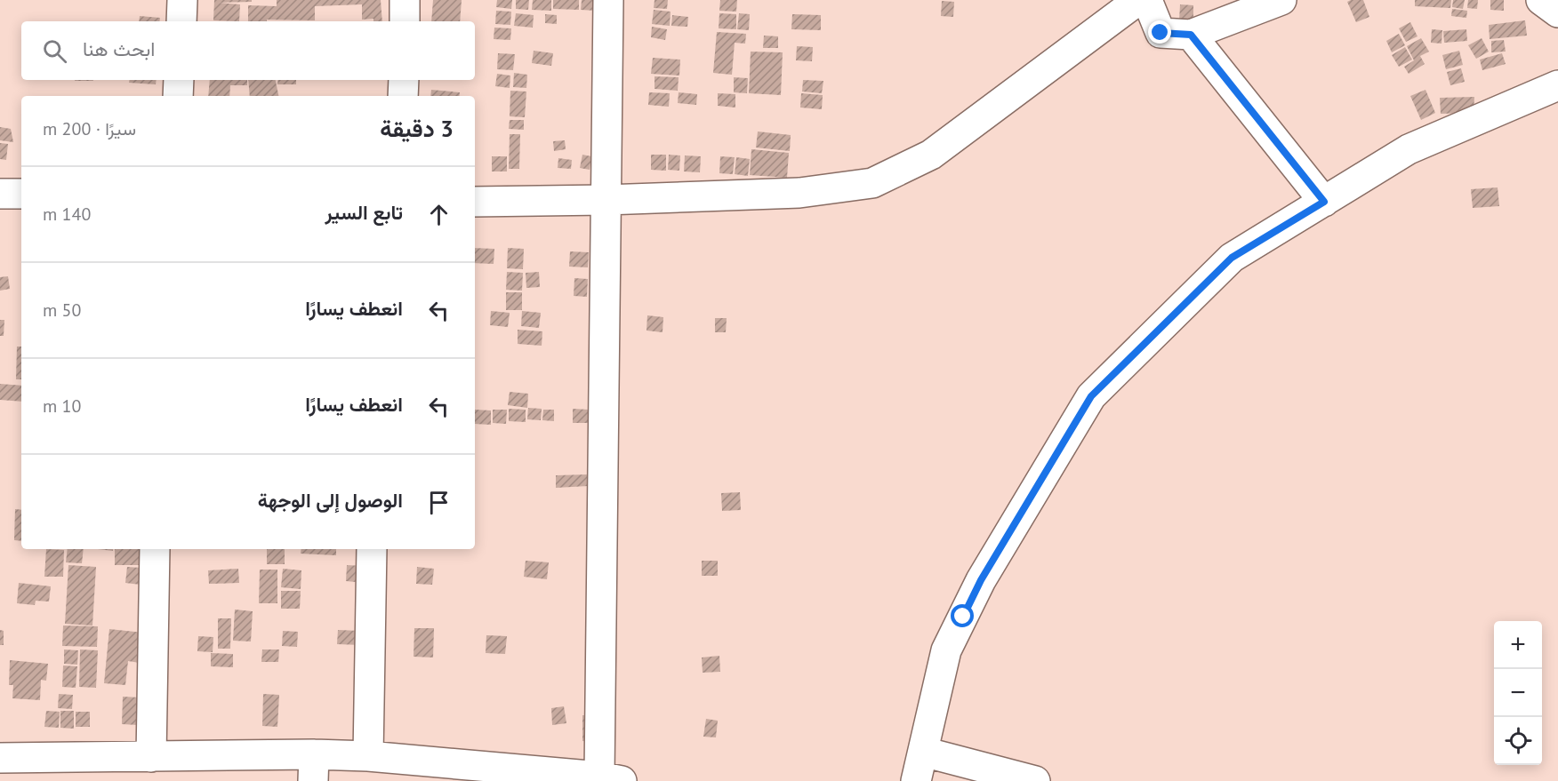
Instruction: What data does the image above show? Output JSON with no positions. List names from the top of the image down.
{
  "page": {
    "search": "ابحث هنا",
    "heading": ["3 دقيقة", "سيرًا · 200 m"],
    "list": [
      ["تابع السير", "140 m"],
      ["انعطف يسارًا", "50 m"],
      ["انعطف يسارًا", "10 m"],
      "الوصول إلى الوجهة"
    ],
    "map_buttons": ["+", "−"]
  }
}
